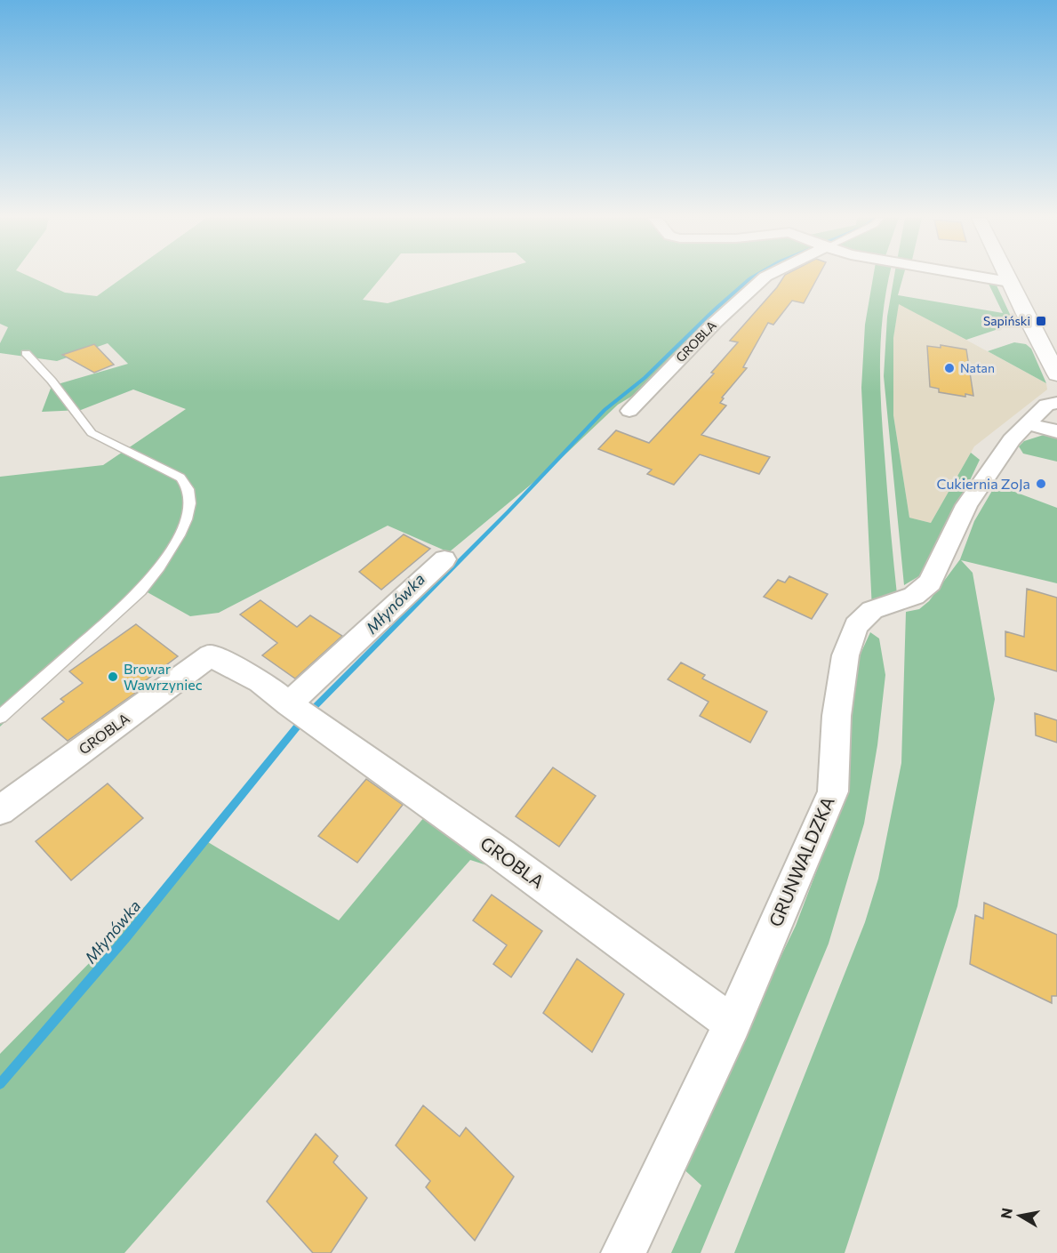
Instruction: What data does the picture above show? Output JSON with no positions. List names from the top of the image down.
{
  "streets": {
    "street": ["GROBLA", "GRUNWALDZKA"]
  },
  "crossings": [
    ["GROBLA", "GRUNWALDZKA"]
  ],
  "water": ["Młynówka"],
  "places": {
    "transit": ["Sapiński"],
    "other": ["Natan", "Cukiernia ZoJa", "Browar Wawrzyniec"]
  },
  "north": "left"
}
